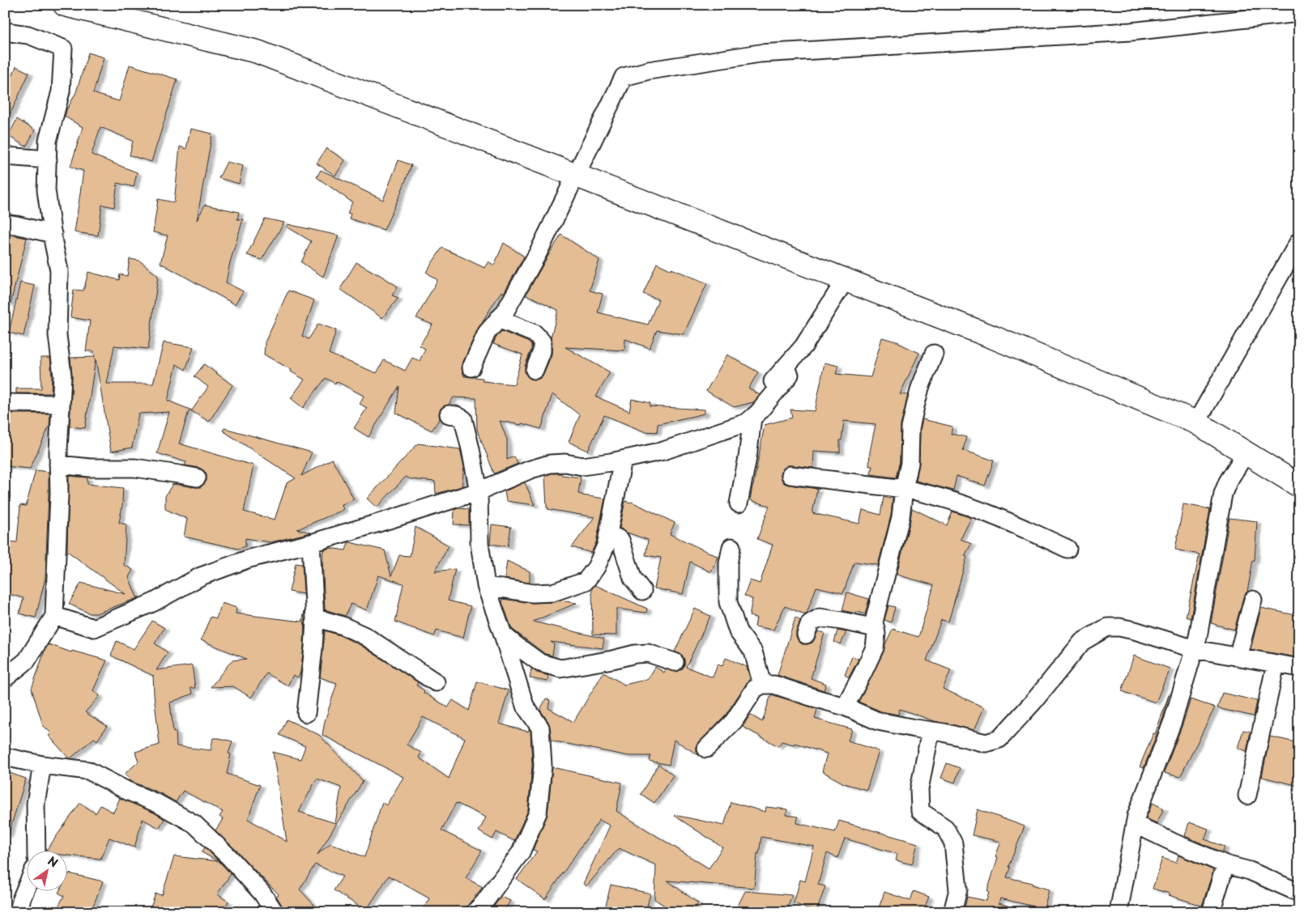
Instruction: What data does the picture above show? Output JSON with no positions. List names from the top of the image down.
{
  "north": "top right"
}
